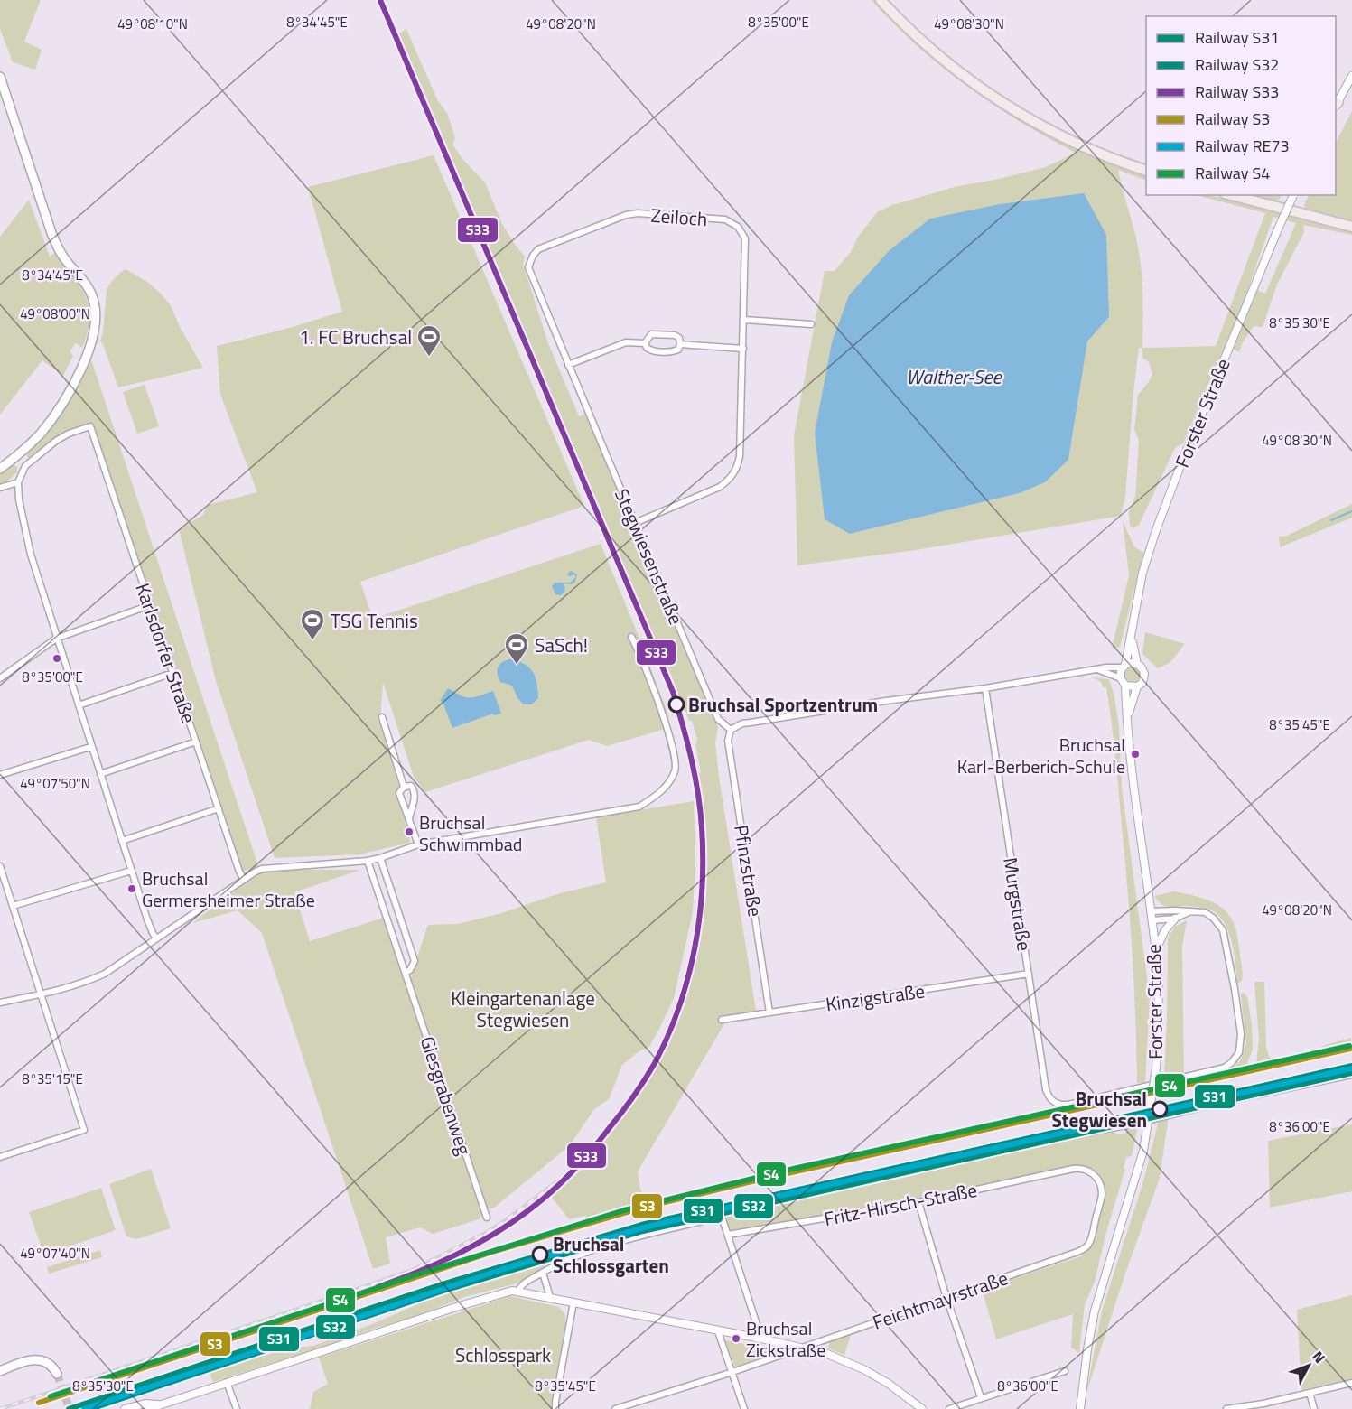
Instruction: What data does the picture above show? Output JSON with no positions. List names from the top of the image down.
{
  "streets": {
    "street": [
      "Zeiloch",
      "Forster Straße",
      "Stegwiesenstraße",
      "Karlsdorfer Straße",
      "Pfinzstraße",
      "Murgstraße",
      "Kinzigstraße",
      "Giesgrabenweg",
      "Fritz-Hirsch-Straße",
      "Feichtmayrstraße"
    ]
  },
  "crossings": [
    ["Zeiloch", "Stegwiesenstraße"],
    ["Stegwiesenstraße", "Pfinzstraße"],
    ["Pfinzstraße", "Kinzigstraße"],
    ["Murgstraße", "Kinzigstraße"],
    ["Fritz-Hirsch-Straße", "Feichtmayrstraße"]
  ],
  "water": ["Walther-See"],
  "parks": ["Kleingartenanlage Stegwiesen", "Schlosspark"],
  "places": {
    "sports": ["1. FC Bruchsal", "TSG Tennis", "SaSch!"],
    "other": [
      "Bruchsal Sportzentrum",
      "Bruchsal Karl-Berberich-Schule",
      "Bruchsal Schwimmbad",
      "Bruchsal Germersheimer Straße",
      "Bruchsal Stegwiesen",
      "Bruchsal Schlossgarten",
      "Bruchsal Zickstraße"
    ]
  },
  "lines": [
    "rail line S33",
    "rail line S4",
    "rail line S3",
    "rail line S31",
    "rail line RE73",
    "rail line S32"
  ],
  "legend": [
    "Railway S31",
    "Railway S32",
    "Railway S33",
    "Railway S3",
    "Railway RE73",
    "Railway S4"
  ],
  "north": "top right",
  "coordinates": [
    "8°34'45\"E",
    "8°35'00\"E",
    "49°08'20\"N",
    "49°08'10\"N",
    "49°08'30\"N",
    "49°08'00\"N",
    "8°35'30\"E",
    "8°35'45\"E",
    "49°07'50\"N",
    "8°35'15\"E",
    "8°36'00\"E",
    "49°07'40\"N"
  ]
}
